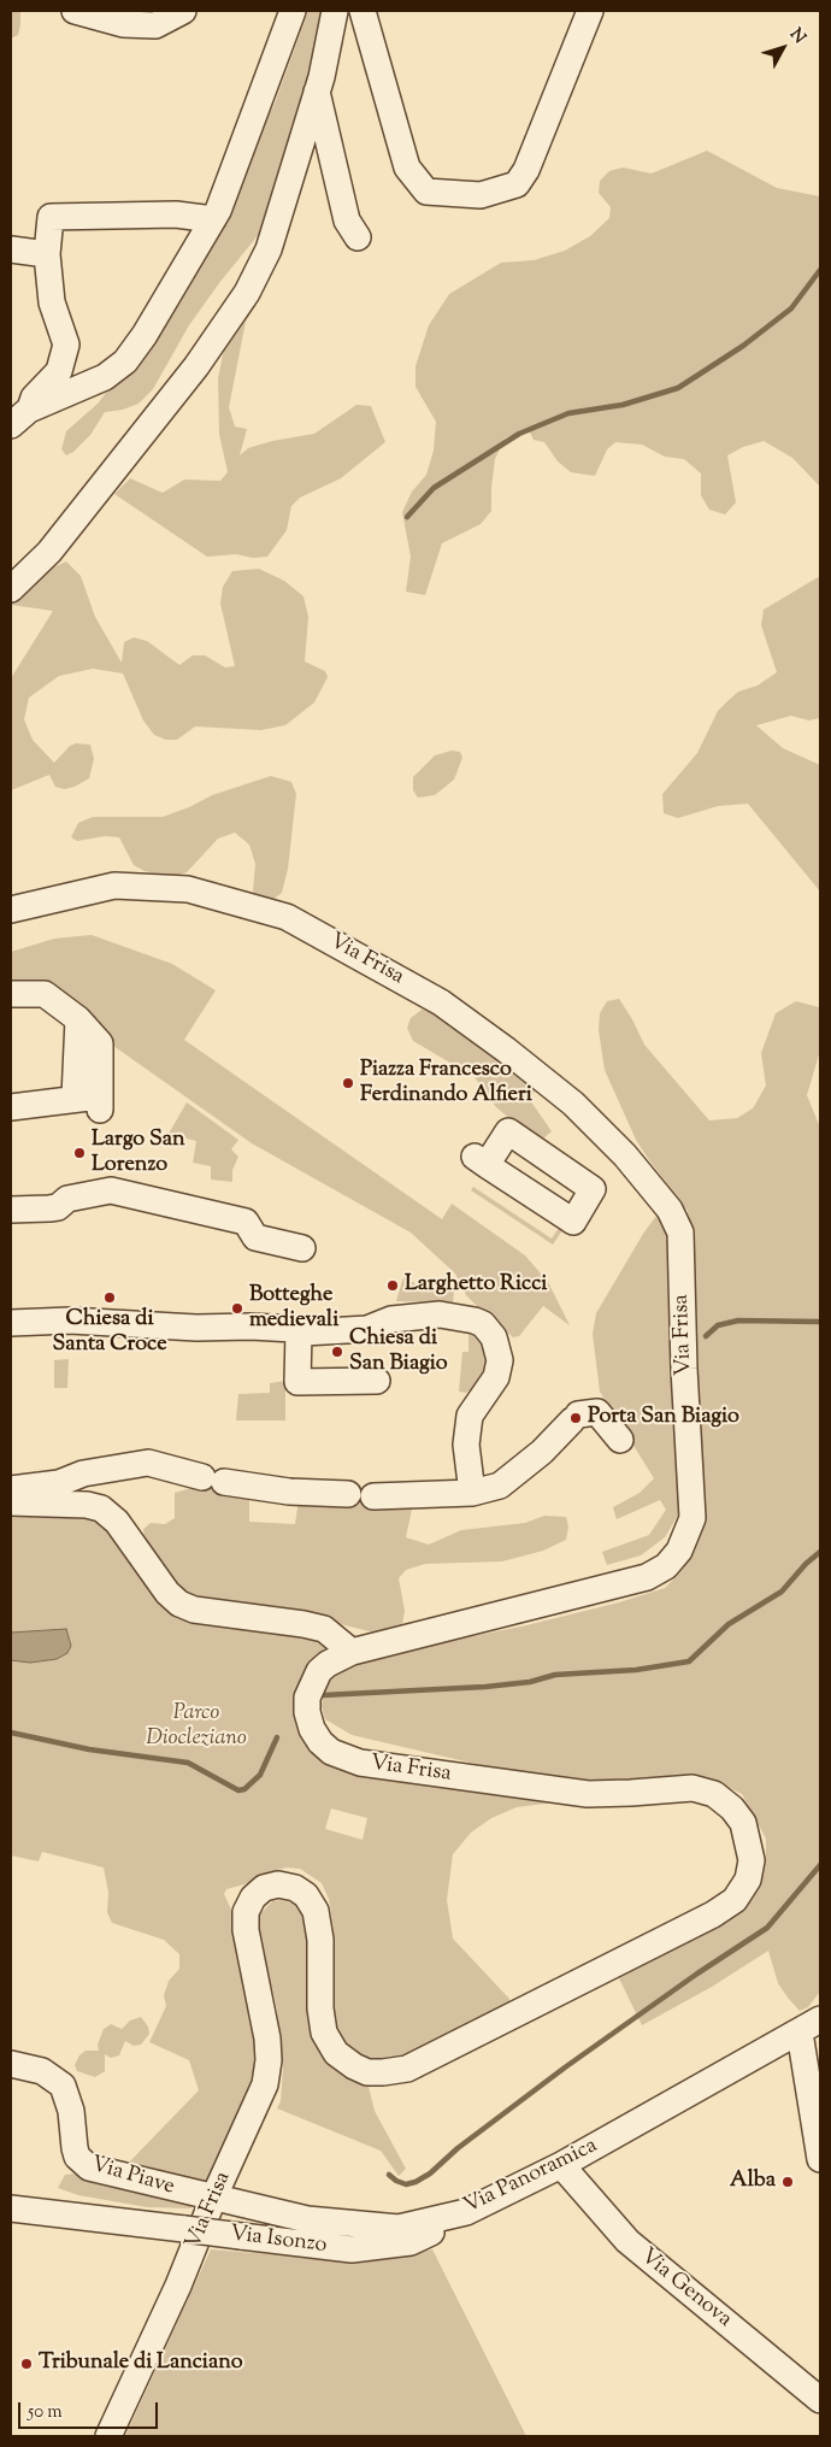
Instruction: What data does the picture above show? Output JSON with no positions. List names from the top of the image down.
{
  "streets": {
    "street": [
      "Via Frisa",
      "Via Piave",
      "Via Panoramica",
      "Via Isonzo",
      "Via Genova"
    ]
  },
  "crossings": [
    ["Via Frisa", "Via Piave"],
    ["Via Frisa", "Via Panoramica"],
    ["Via Piave", "Via Panoramica"],
    ["Via Panoramica", "Via Isonzo"],
    ["Via Panoramica", "Via Genova"]
  ],
  "parks": ["Parco Diocleziano"],
  "places": [
    "Piazza Francesco Ferdinando Alfieri",
    "Largo San Lorenzo",
    "Larghetto Ricci",
    "Chiesa di Santa Croce",
    "Botteghe medievali",
    "Chiesa di San Biagio",
    "Porta San Biagio",
    "Alba",
    "Tribunale di Lanciano"
  ],
  "scale_bar": "50 m",
  "north": "top right"
}
